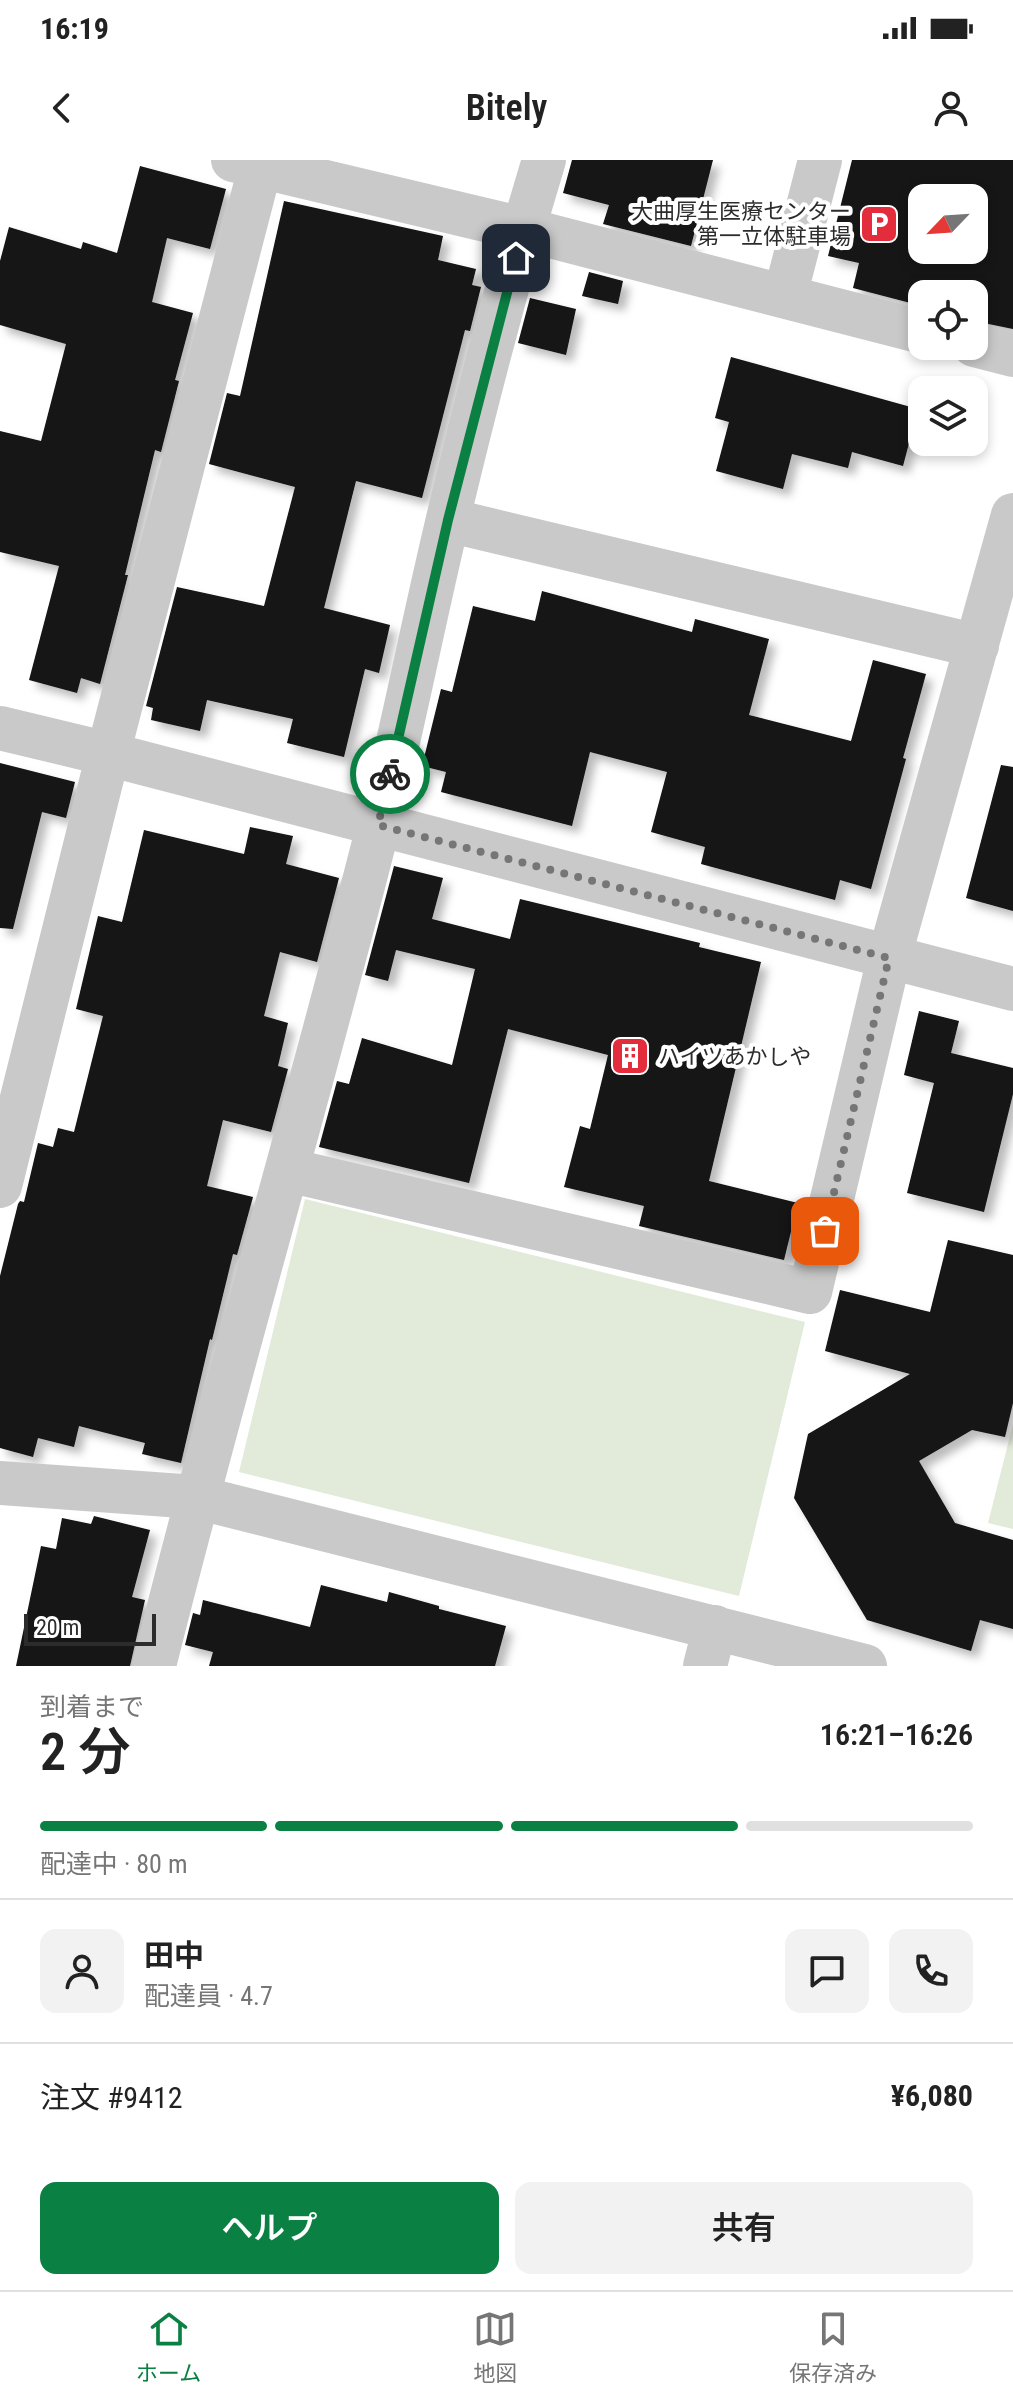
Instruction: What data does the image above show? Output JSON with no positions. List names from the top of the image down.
{
  "places": {
    "parking": ["大曲厚生医療センター 第一立体駐車場"],
    "building": ["ハイツあかしや"]
  },
  "scale_bar": "20 m",
  "north": "bottom left",
  "page": {
    "status": "16:19",
    "header": "Bitely",
    "scale": "20 m",
    "heading": ["2 分", "到着まで", "16:21–16:26"],
    "panel": [
      "田中",
      "配達員 · 4.7",
      "注文 #9412",
      "¥6,080"
    ],
    "bar": "配達中 · 80 m",
    "buttons": ["ヘルプ", "共有"],
    "tabs": ["ホーム", "地図", "保存済み"]
  }
}
